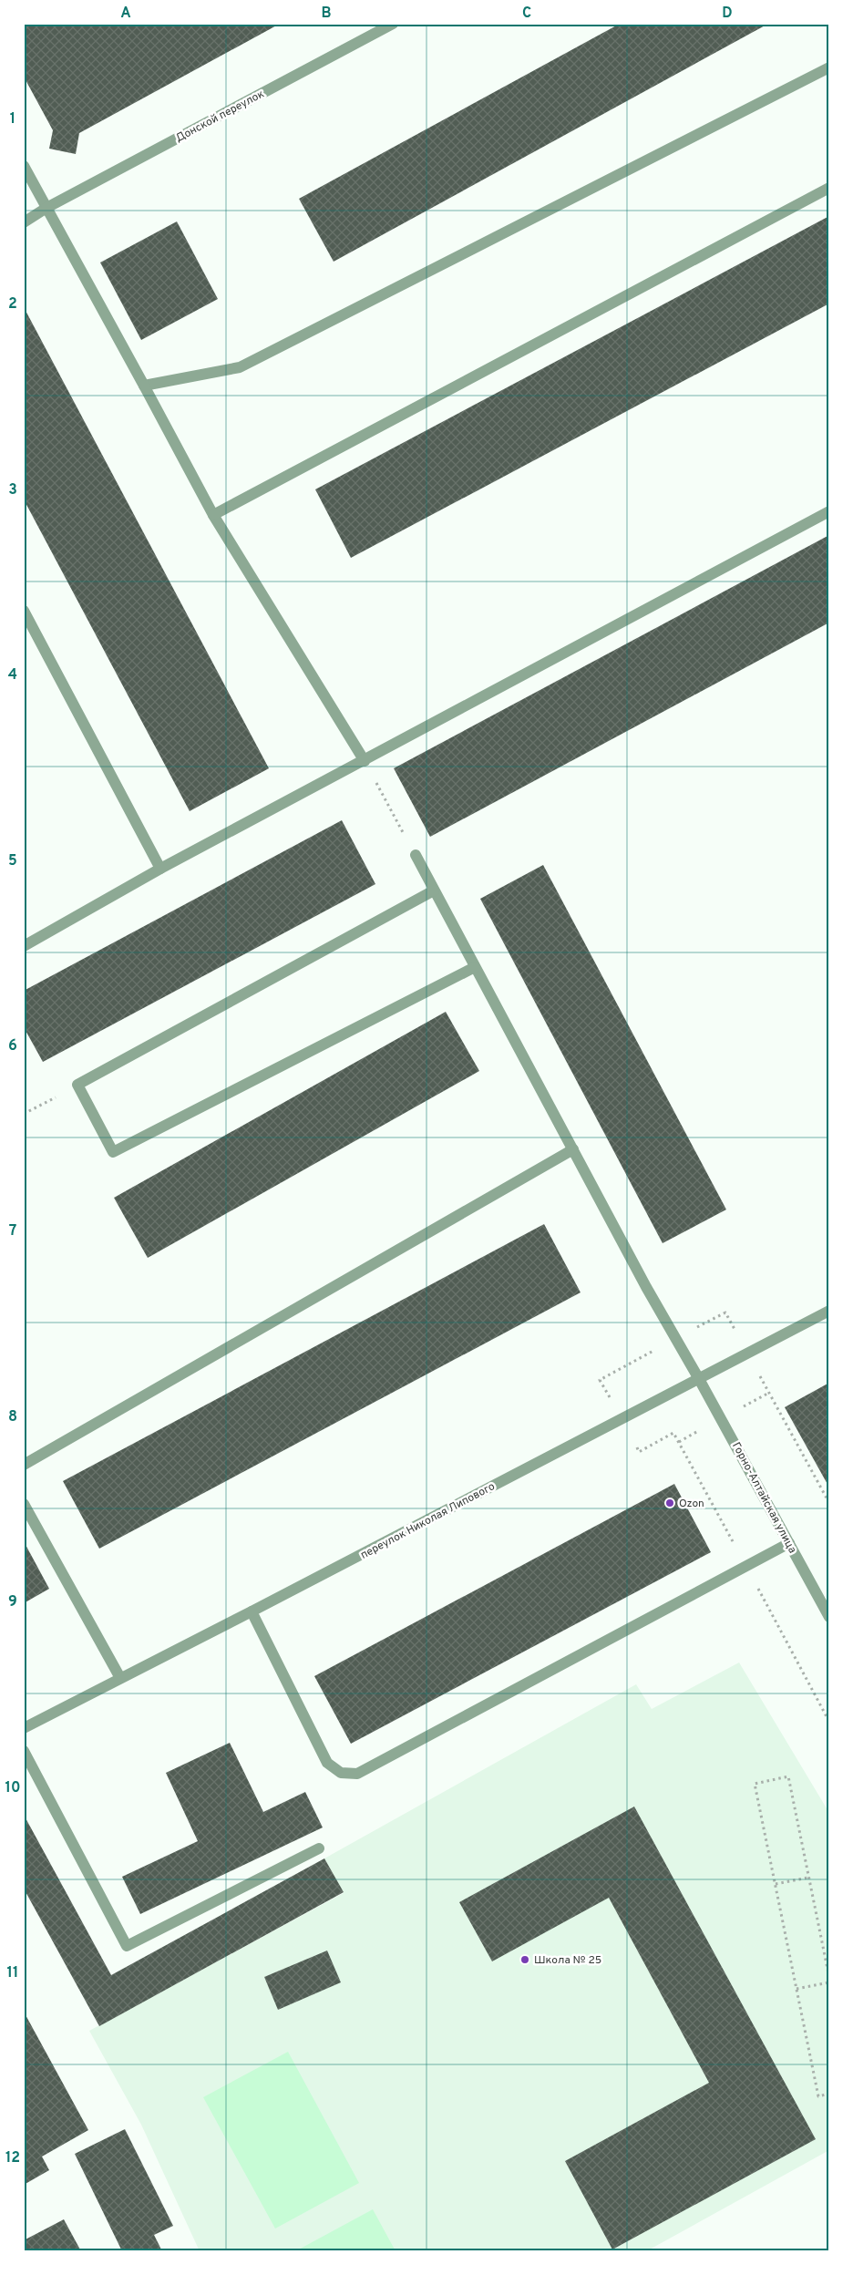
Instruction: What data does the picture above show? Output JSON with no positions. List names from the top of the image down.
{
  "streets": {
    "street": ["Донской переулок", "Горно-Алтайская улица", "переулок Николая Липового"]
  },
  "crossings": [
    ["Горно-Алтайская улица", "переулок Николая Липового"]
  ],
  "places": ["Ozon", "Школа № 25"],
  "grid": {
    "columns": [
      "A",
      "B",
      "C",
      "D"
    ],
    "rows": [
      "1",
      "2",
      "3",
      "4",
      "5",
      "6",
      "7",
      "8",
      "9",
      "10",
      "11",
      "12"
    ]
  }
}
